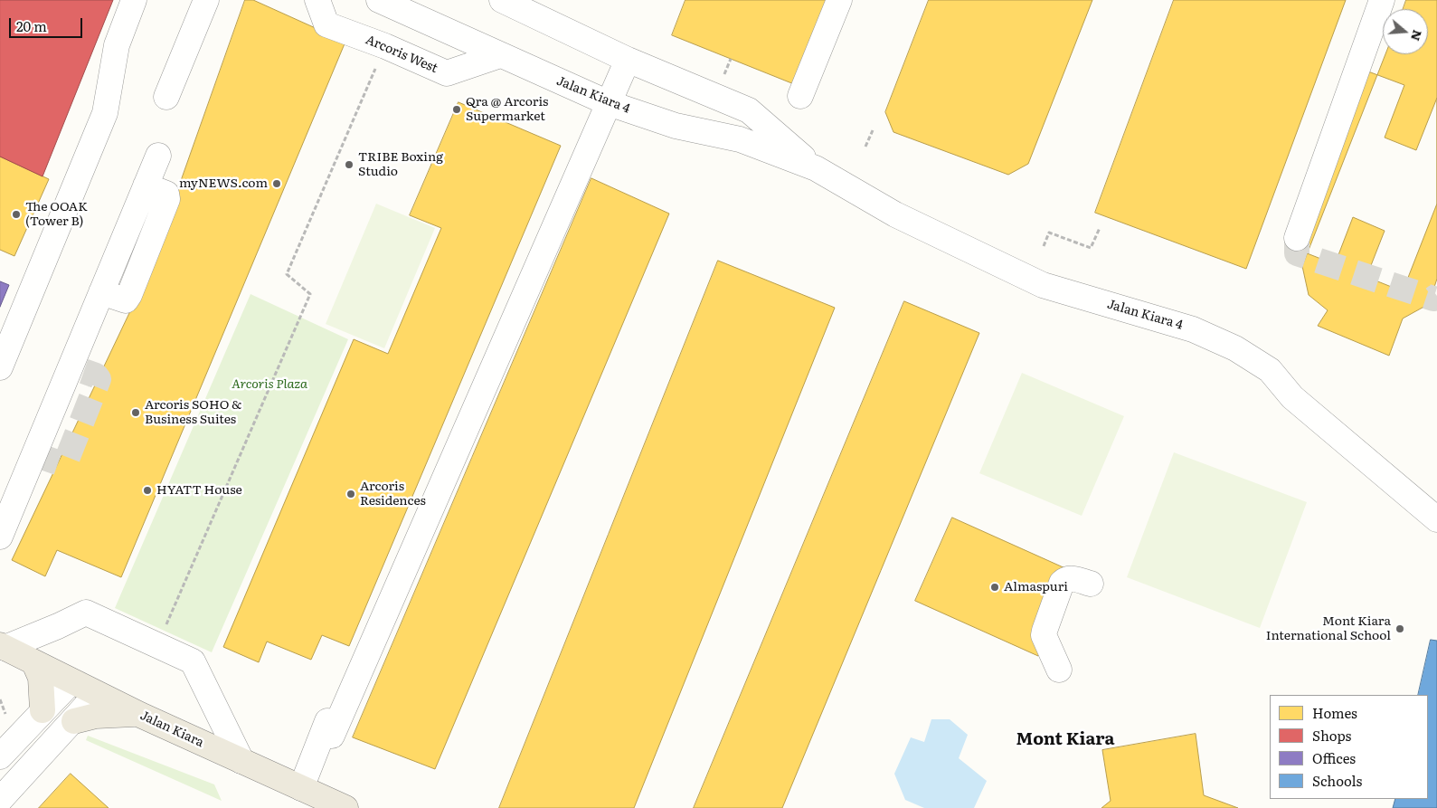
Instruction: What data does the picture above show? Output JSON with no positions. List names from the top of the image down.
{
  "streets": {
    "main road": ["Jalan Kiara"],
    "street": ["Arcoris West", "Jalan Kiara 4"]
  },
  "crossings": [
    ["Arcoris West", "Jalan Kiara 4"]
  ],
  "districts": ["Mont Kiara"],
  "parks": ["Arcoris Plaza"],
  "places": [
    "Qra @ Arcoris Supermarket",
    "TRIBE Boxing Studio",
    "myNEWS.com",
    "The OOAK (Tower B)",
    "Arcoris SOHO & Business Suites",
    "HYATT House",
    "Arcoris Residences",
    "Almaspuri",
    "Mont Kiara International School"
  ],
  "legend": [
    "Homes",
    "Shops",
    "Offices",
    "Schools"
  ],
  "scale_bar": "20 m",
  "north": "right"
}
